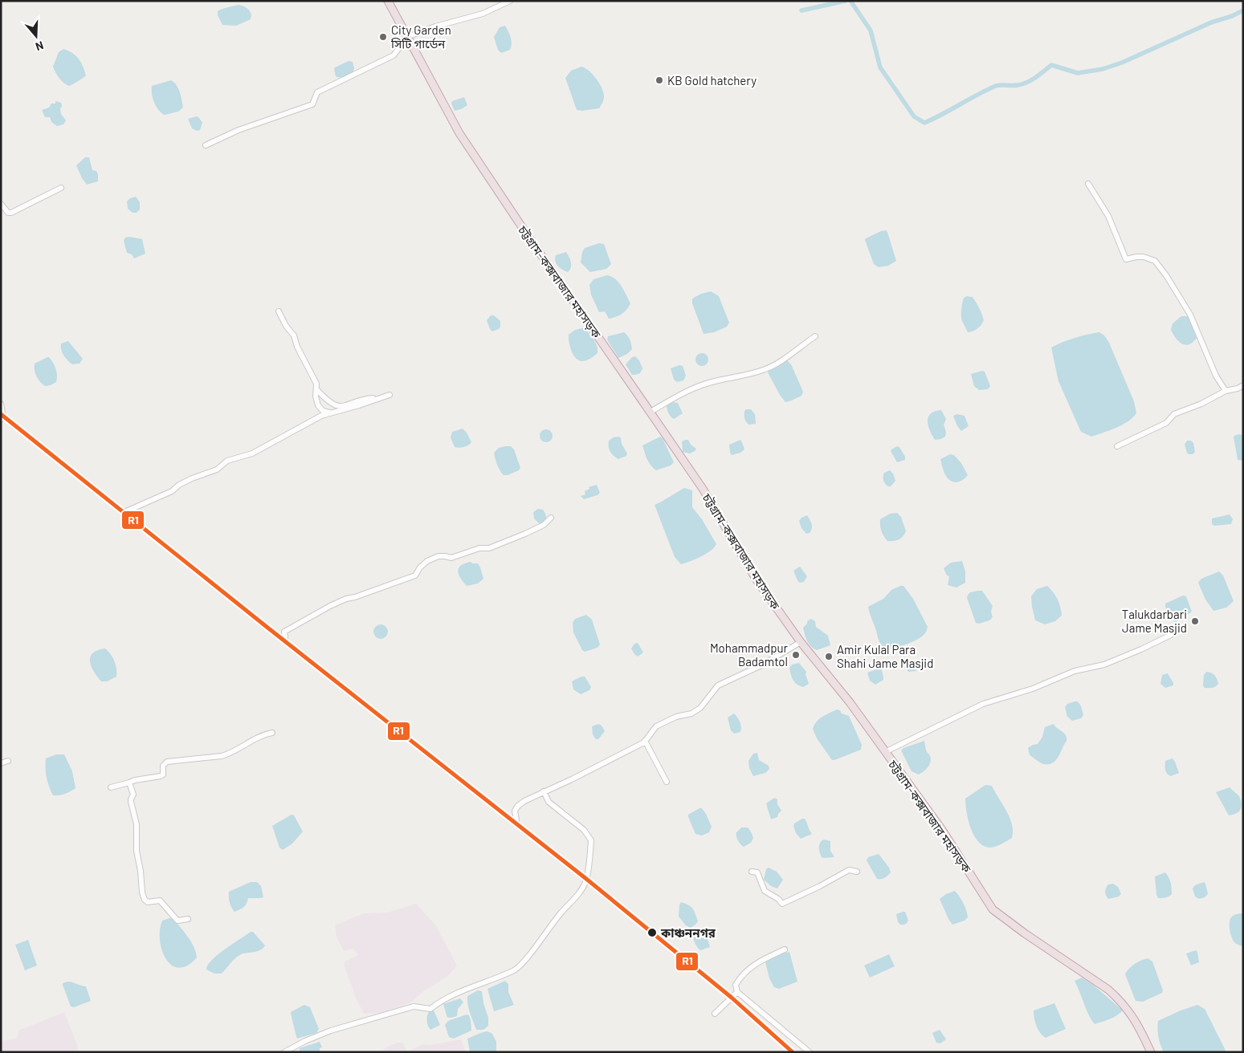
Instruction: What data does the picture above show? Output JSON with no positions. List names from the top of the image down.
{
  "streets": {
    "highway": ["চট্টগ্রাম-কক্সবাজার মহাসড়ক"]
  },
  "places": [
    "City Garden সিটি গার্ডেন",
    "KB Gold hatchery",
    "Talukdarbari Jame Masjid",
    "Mohammadpur Badamtol",
    "Amir Kulal Para Shahi Jame Masjid",
    "কাঞ্চননগর"
  ],
  "lines": ["transit line R1"],
  "north": "bottom"
}
